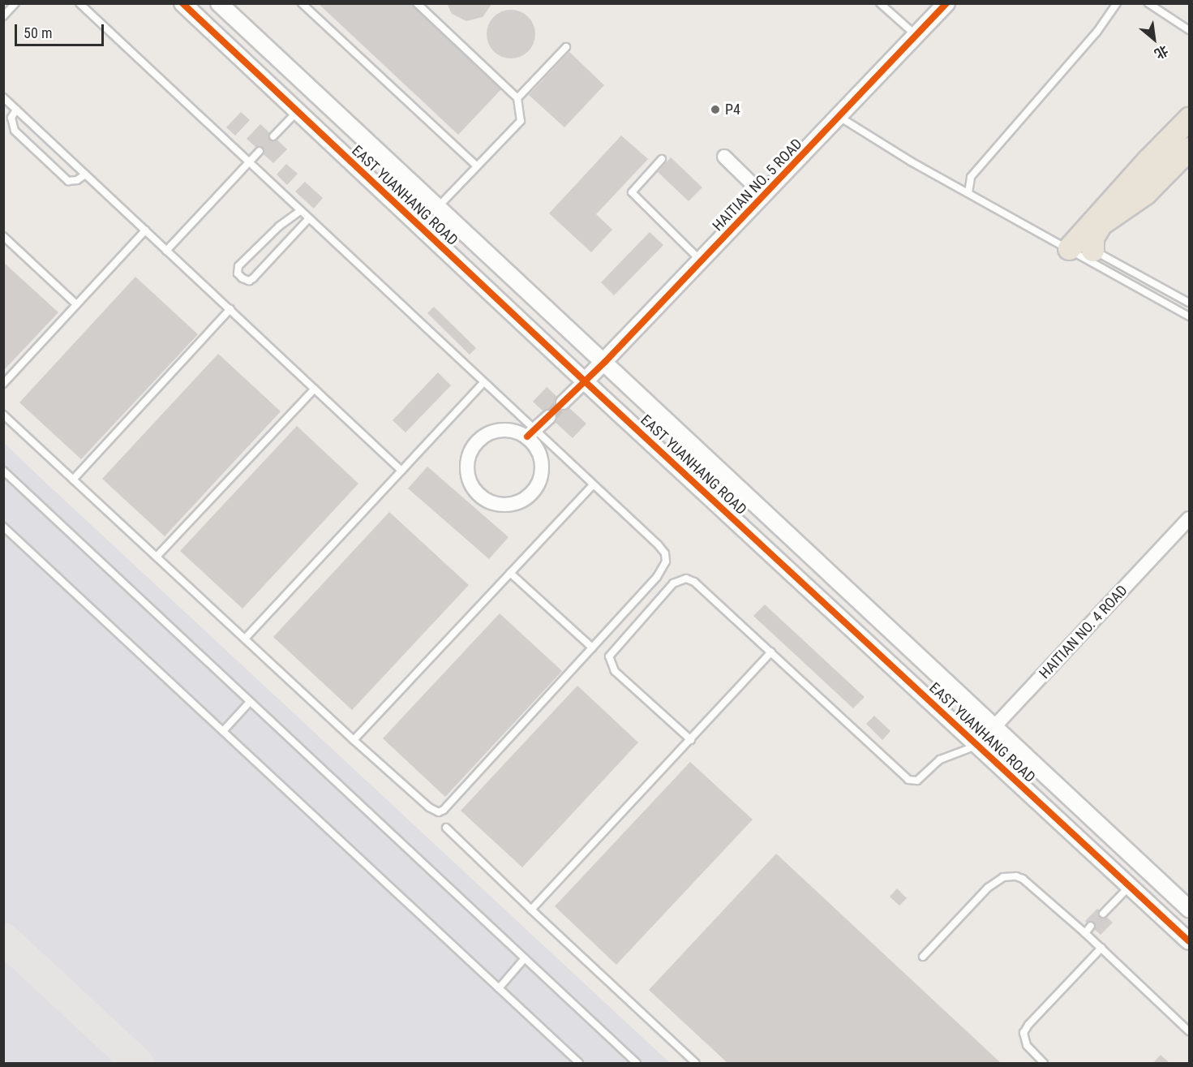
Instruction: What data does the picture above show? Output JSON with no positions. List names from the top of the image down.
{
  "streets": {
    "street": ["HAITIAN NO. 5 ROAD", "EAST YUANHANG ROAD", "HAITIAN NO. 4 ROAD"]
  },
  "crossings": [
    ["HAITIAN NO. 5 ROAD", "EAST YUANHANG ROAD"],
    ["EAST YUANHANG ROAD", "HAITIAN NO. 4 ROAD"]
  ],
  "places": ["P4"],
  "scale_bar": "50 m",
  "north": "bottom right"
}
